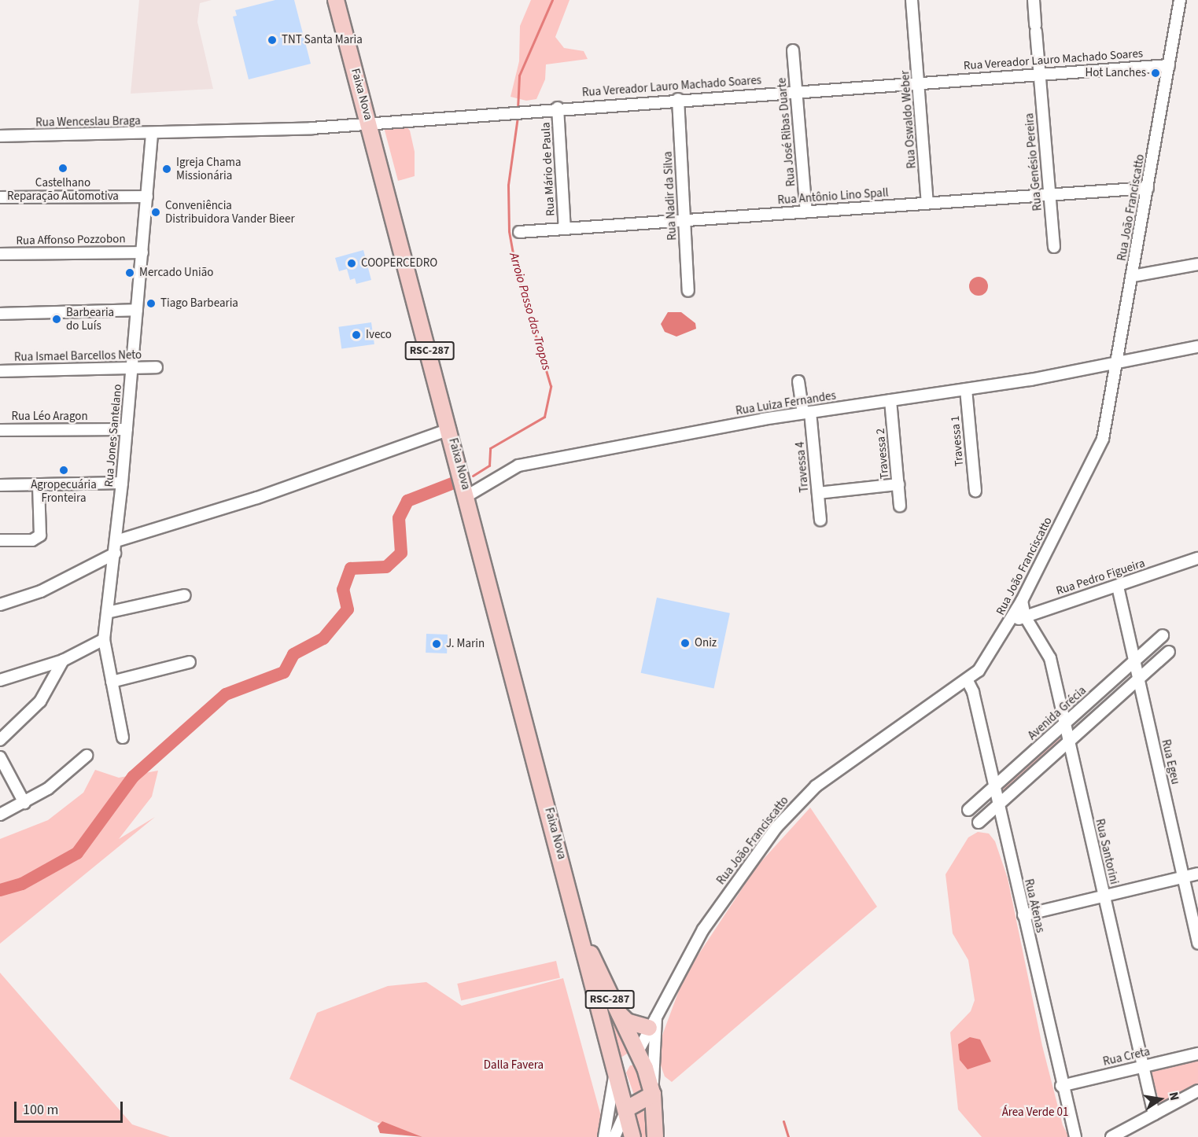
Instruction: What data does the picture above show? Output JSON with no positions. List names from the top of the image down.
{
  "streets": {
    "highway": ["Faixa Nova", "RSC-287"],
    "street": [
      "Rua Vereador Lauro Machado Soares",
      "Rua Oswaldo Weber",
      "Rua Wenceslau Braga",
      "Rua José Ribas Duarte",
      "Rua Genésio Pereira",
      "Rua Mário de Paula",
      "Rua Nadir da Silva",
      "Rua Antônio Lino Spall",
      "Rua João Franciscatto",
      "Rua Affonso Pozzobon",
      "Rua Ismael Barcellos Neto",
      "Rua Luiza Fernandes",
      "Rua Léo Aragon",
      "Rua Jones Santelano",
      "Travessa 1",
      "Travessa 2",
      "Travessa 4",
      "Rua Pedro Figueira",
      "Avenida Grécia",
      "Rua Egeu",
      "Rua Santorini",
      "Rua Atenas",
      "Rua Creta"
    ]
  },
  "crossings": [
    ["Rua Vereador Lauro Machado Soares", "Faixa Nova"],
    ["Rua Vereador Lauro Machado Soares", "Rua Oswaldo Weber"],
    ["Rua Vereador Lauro Machado Soares", "Rua Wenceslau Braga"],
    ["Rua Vereador Lauro Machado Soares", "Rua José Ribas Duarte"],
    ["Rua Vereador Lauro Machado Soares", "Rua Genésio Pereira"],
    ["Rua Vereador Lauro Machado Soares", "Rua Mário de Paula"],
    ["Rua Vereador Lauro Machado Soares", "Rua Nadir da Silva"],
    ["Rua Vereador Lauro Machado Soares", "Rua João Franciscatto"],
    ["Faixa Nova", "Rua João Franciscatto"],
    ["Faixa Nova", "Rua Luiza Fernandes"],
    ["Rua Oswaldo Weber", "Rua Antônio Lino Spall"],
    ["Rua Wenceslau Braga", "Rua Jones Santelano"],
    ["Rua José Ribas Duarte", "Rua Antônio Lino Spall"],
    ["Rua Genésio Pereira", "Rua Antônio Lino Spall"],
    ["Rua Mário de Paula", "Rua Antônio Lino Spall"],
    ["Rua Nadir da Silva", "Rua Antônio Lino Spall"],
    ["Rua Antônio Lino Spall", "Rua João Franciscatto"],
    ["Rua João Franciscatto", "Rua Luiza Fernandes"],
    ["Rua João Franciscatto", "Rua Pedro Figueira"],
    ["Rua João Franciscatto", "Rua Santorini"],
    ["Rua João Franciscatto", "Rua Atenas"],
    ["Rua Affonso Pozzobon", "Rua Jones Santelano"],
    ["Rua Ismael Barcellos Neto", "Rua Jones Santelano"],
    ["Rua Luiza Fernandes", "Travessa 1"],
    ["Rua Luiza Fernandes", "Travessa 2"],
    ["Rua Luiza Fernandes", "Travessa 4"],
    ["Rua Léo Aragon", "Rua Jones Santelano"],
    ["Rua Pedro Figueira", "Rua Egeu"],
    ["Rua Pedro Figueira", "Rua Santorini"],
    ["Avenida Grécia", "Rua Egeu"],
    ["Avenida Grécia", "Rua Santorini"],
    ["Avenida Grécia", "Rua Atenas"],
    ["Rua Santorini", "Rua Creta"],
    ["Rua Atenas", "Rua Creta"]
  ],
  "water": ["Arroio Passo das Tropas"],
  "parks": ["Dalla Favera", "Área Verde 01"],
  "places": [
    "TNT Santa Maria",
    "Hot Lanches",
    "Castelhano Reparação Automotiva",
    "Igreja Chama Missionária",
    "Conveniência Distribuidora Vander Bieer",
    "COOPERCEDRO",
    "Mercado União",
    "Tiago Barbearia",
    "Barbearia do Luís",
    "Iveco",
    "Agropecuária Fronteira",
    "Oniz",
    "J. Marin"
  ],
  "scale_bar": "100 m",
  "north": "right"
}
